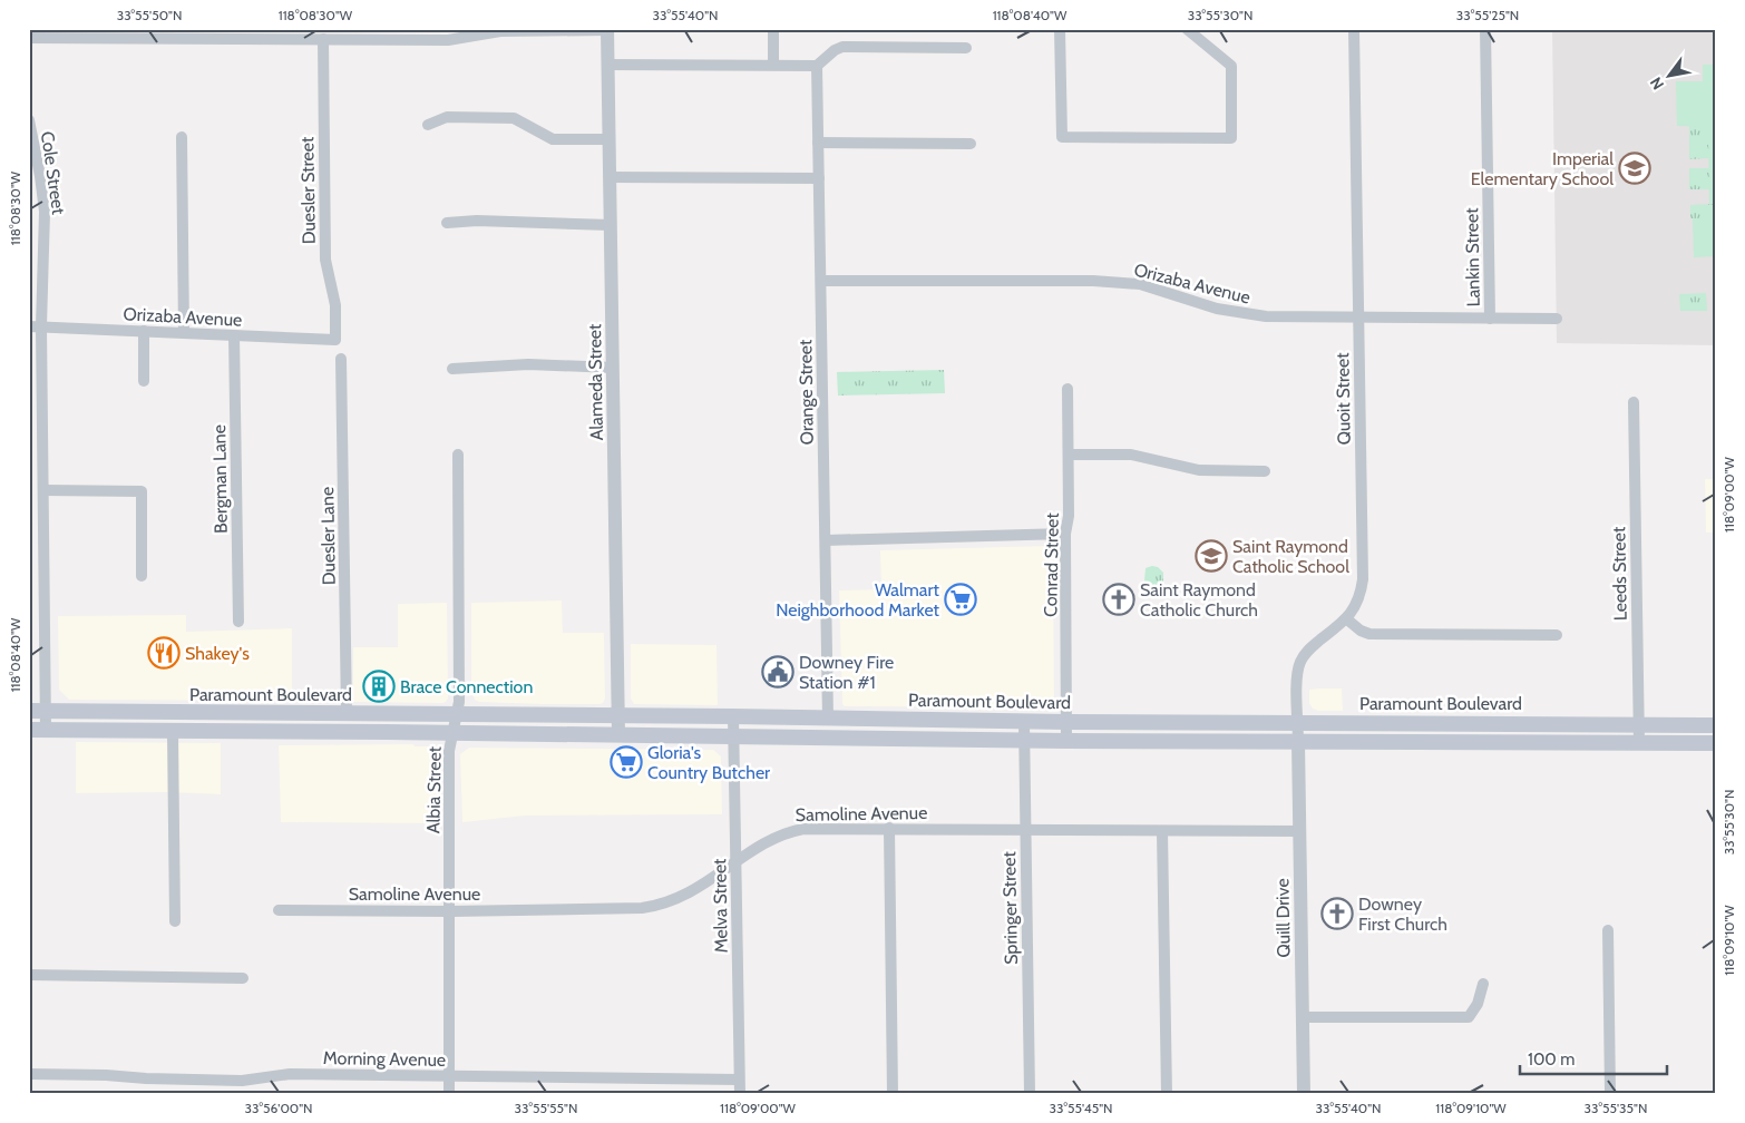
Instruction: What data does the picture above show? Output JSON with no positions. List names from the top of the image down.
{
  "streets": {
    "main road": ["Paramount Boulevard"],
    "street": [
      "Cole Street",
      "Duesler Street",
      "Lankin Street",
      "Orizaba Avenue",
      "Alameda Street",
      "Orange Street",
      "Quoit Street",
      "Bergman Lane",
      "Duesler Lane",
      "Conrad Street",
      "Leeds Street",
      "Albia Street",
      "Samoline Avenue",
      "Melva Street",
      "Springer Street",
      "Quill Drive",
      "Morning Avenue"
    ]
  },
  "crossings": [
    ["Cole Street", "Orizaba Avenue"],
    ["Cole Street", "Paramount Boulevard"],
    ["Duesler Street", "Orizaba Avenue"],
    ["Lankin Street", "Orizaba Avenue"],
    ["Orizaba Avenue", "Orange Street"],
    ["Orizaba Avenue", "Quoit Street"],
    ["Orizaba Avenue", "Bergman Lane"],
    ["Alameda Street", "Paramount Boulevard"],
    ["Orange Street", "Paramount Boulevard"],
    ["Quoit Street", "Paramount Boulevard"],
    ["Quoit Street", "Quill Drive"],
    ["Duesler Lane", "Paramount Boulevard"],
    ["Conrad Street", "Paramount Boulevard"],
    ["Leeds Street", "Paramount Boulevard"],
    ["Paramount Boulevard", "Albia Street"],
    ["Paramount Boulevard", "Melva Street"],
    ["Paramount Boulevard", "Springer Street"],
    ["Paramount Boulevard", "Quill Drive"],
    ["Albia Street", "Samoline Avenue"],
    ["Albia Street", "Morning Avenue"],
    ["Samoline Avenue", "Melva Street"],
    ["Samoline Avenue", "Springer Street"],
    ["Samoline Avenue", "Quill Drive"],
    ["Melva Street", "Morning Avenue"]
  ],
  "places": {
    "school or university": ["Imperial Elementary School", "Saint Raymond Catholic School"],
    "supermarket": ["Walmart Neighborhood Market", "Gloria's Country Butcher"],
    "church": ["Saint Raymond Catholic Church", "Downey First Church"],
    "restaurant": ["Shakey's"],
    "public building": ["Downey Fire Station #1"],
    "building": ["Brace Connection"]
  },
  "scale_bar": "100 m",
  "north": "bottom left",
  "coordinates": [
    "33°55'50\"N",
    "118°08'30\"W",
    "33°55'40\"N",
    "118°08'40\"W",
    "33°55'30\"N",
    "33°55'25\"N",
    "118°09'00\"W",
    "118°09'10\"W",
    "33°56'00\"N",
    "33°55'55\"N",
    "33°55'45\"N",
    "33°55'35\"N"
  ]
}
